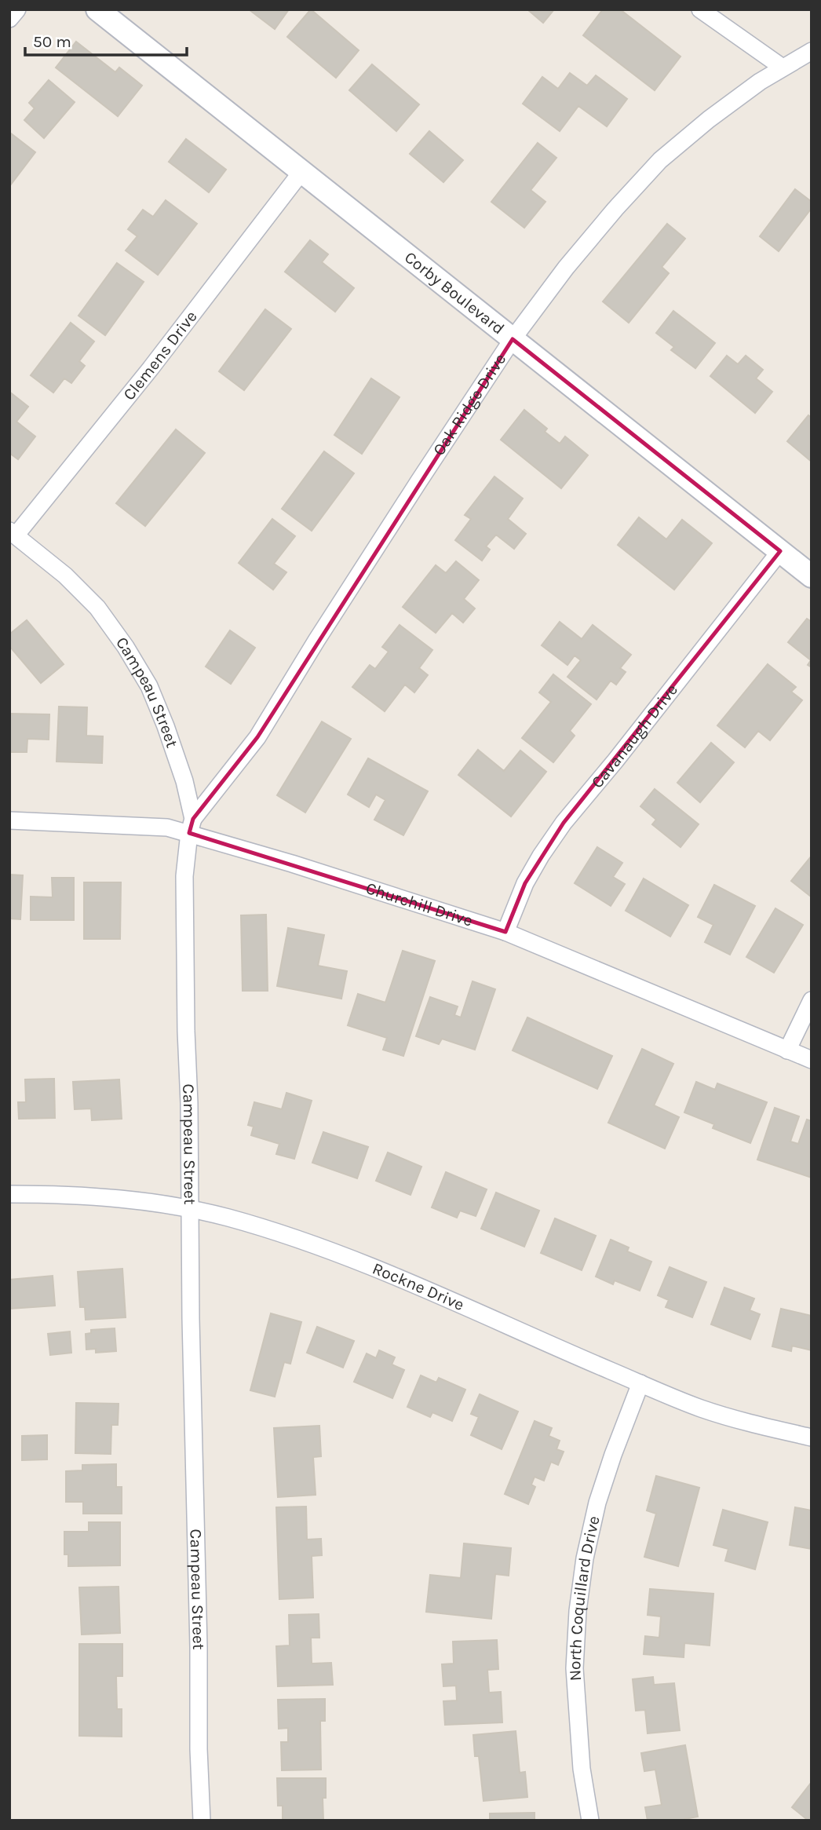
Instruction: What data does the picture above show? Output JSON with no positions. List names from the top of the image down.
{
  "streets": {
    "street": [
      "Corby Boulevard",
      "Clemens Drive",
      "Oak Ridge Drive",
      "Campeau Street",
      "Cavanaugh Drive",
      "Churchill Drive",
      "Rockne Drive",
      "North Coquillard Drive"
    ]
  },
  "crossings": [
    ["Corby Boulevard", "Clemens Drive"],
    ["Corby Boulevard", "Oak Ridge Drive"],
    ["Corby Boulevard", "Cavanaugh Drive"],
    ["Clemens Drive", "Campeau Street"],
    ["Oak Ridge Drive", "Campeau Street"],
    ["Oak Ridge Drive", "Churchill Drive"],
    ["Campeau Street", "Churchill Drive"],
    ["Campeau Street", "Rockne Drive"],
    ["Cavanaugh Drive", "Churchill Drive"],
    ["Rockne Drive", "North Coquillard Drive"]
  ],
  "scale_bar": "50 m"
}
